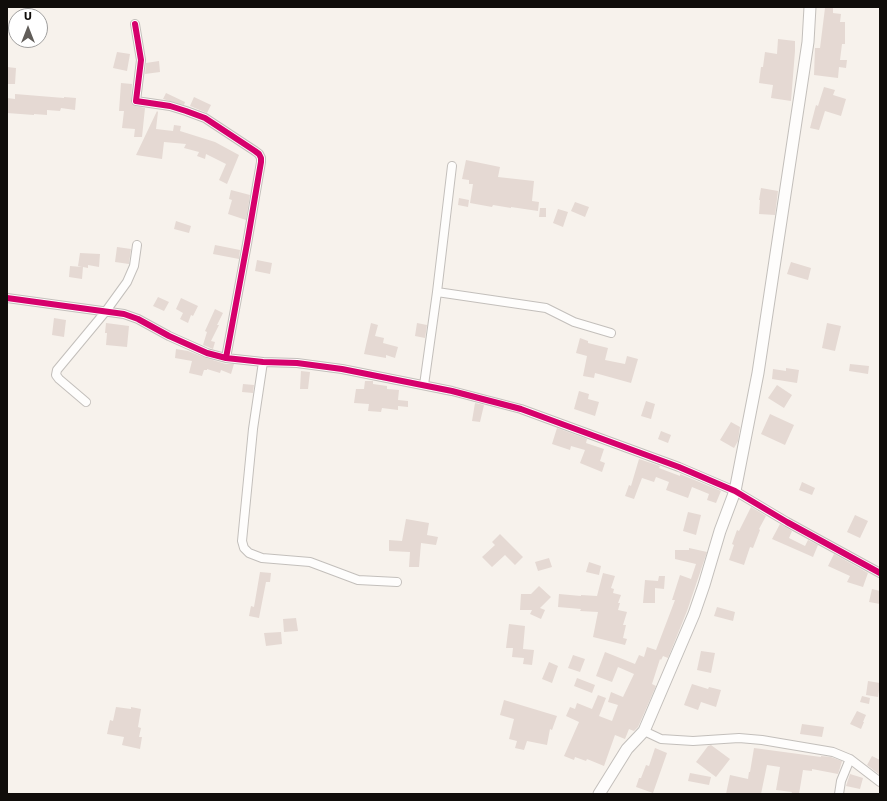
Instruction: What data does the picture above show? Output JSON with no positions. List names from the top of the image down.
{
  "north": "top"
}
